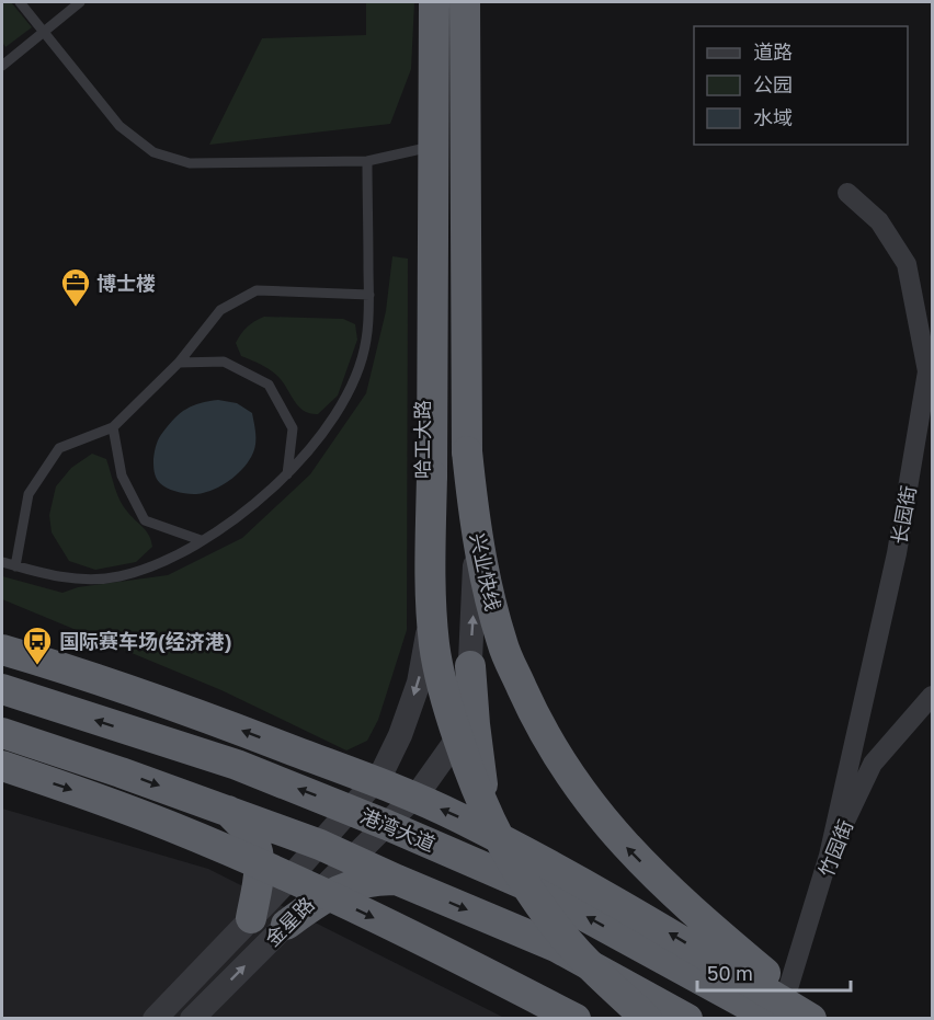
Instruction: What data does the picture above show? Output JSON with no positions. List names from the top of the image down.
{
  "streets": {
    "highway": ["兴业快线", "港湾大道"],
    "street": [
      "哈工大路",
      "长园街",
      "竹园街",
      "金星路"
    ]
  },
  "crossings": [
    ["哈工大路", "港湾大道"],
    ["哈工大路", "金星路"],
    ["长园街", "竹园街"],
    ["港湾大道", "竹园街"],
    ["港湾大道", "金星路"]
  ],
  "places": {
    "office": ["博士楼"],
    "bus stop": ["国际赛车场(经济港)"]
  },
  "legend": ["道路", "公园", "水域"],
  "scale_bar": "50 m"
}
